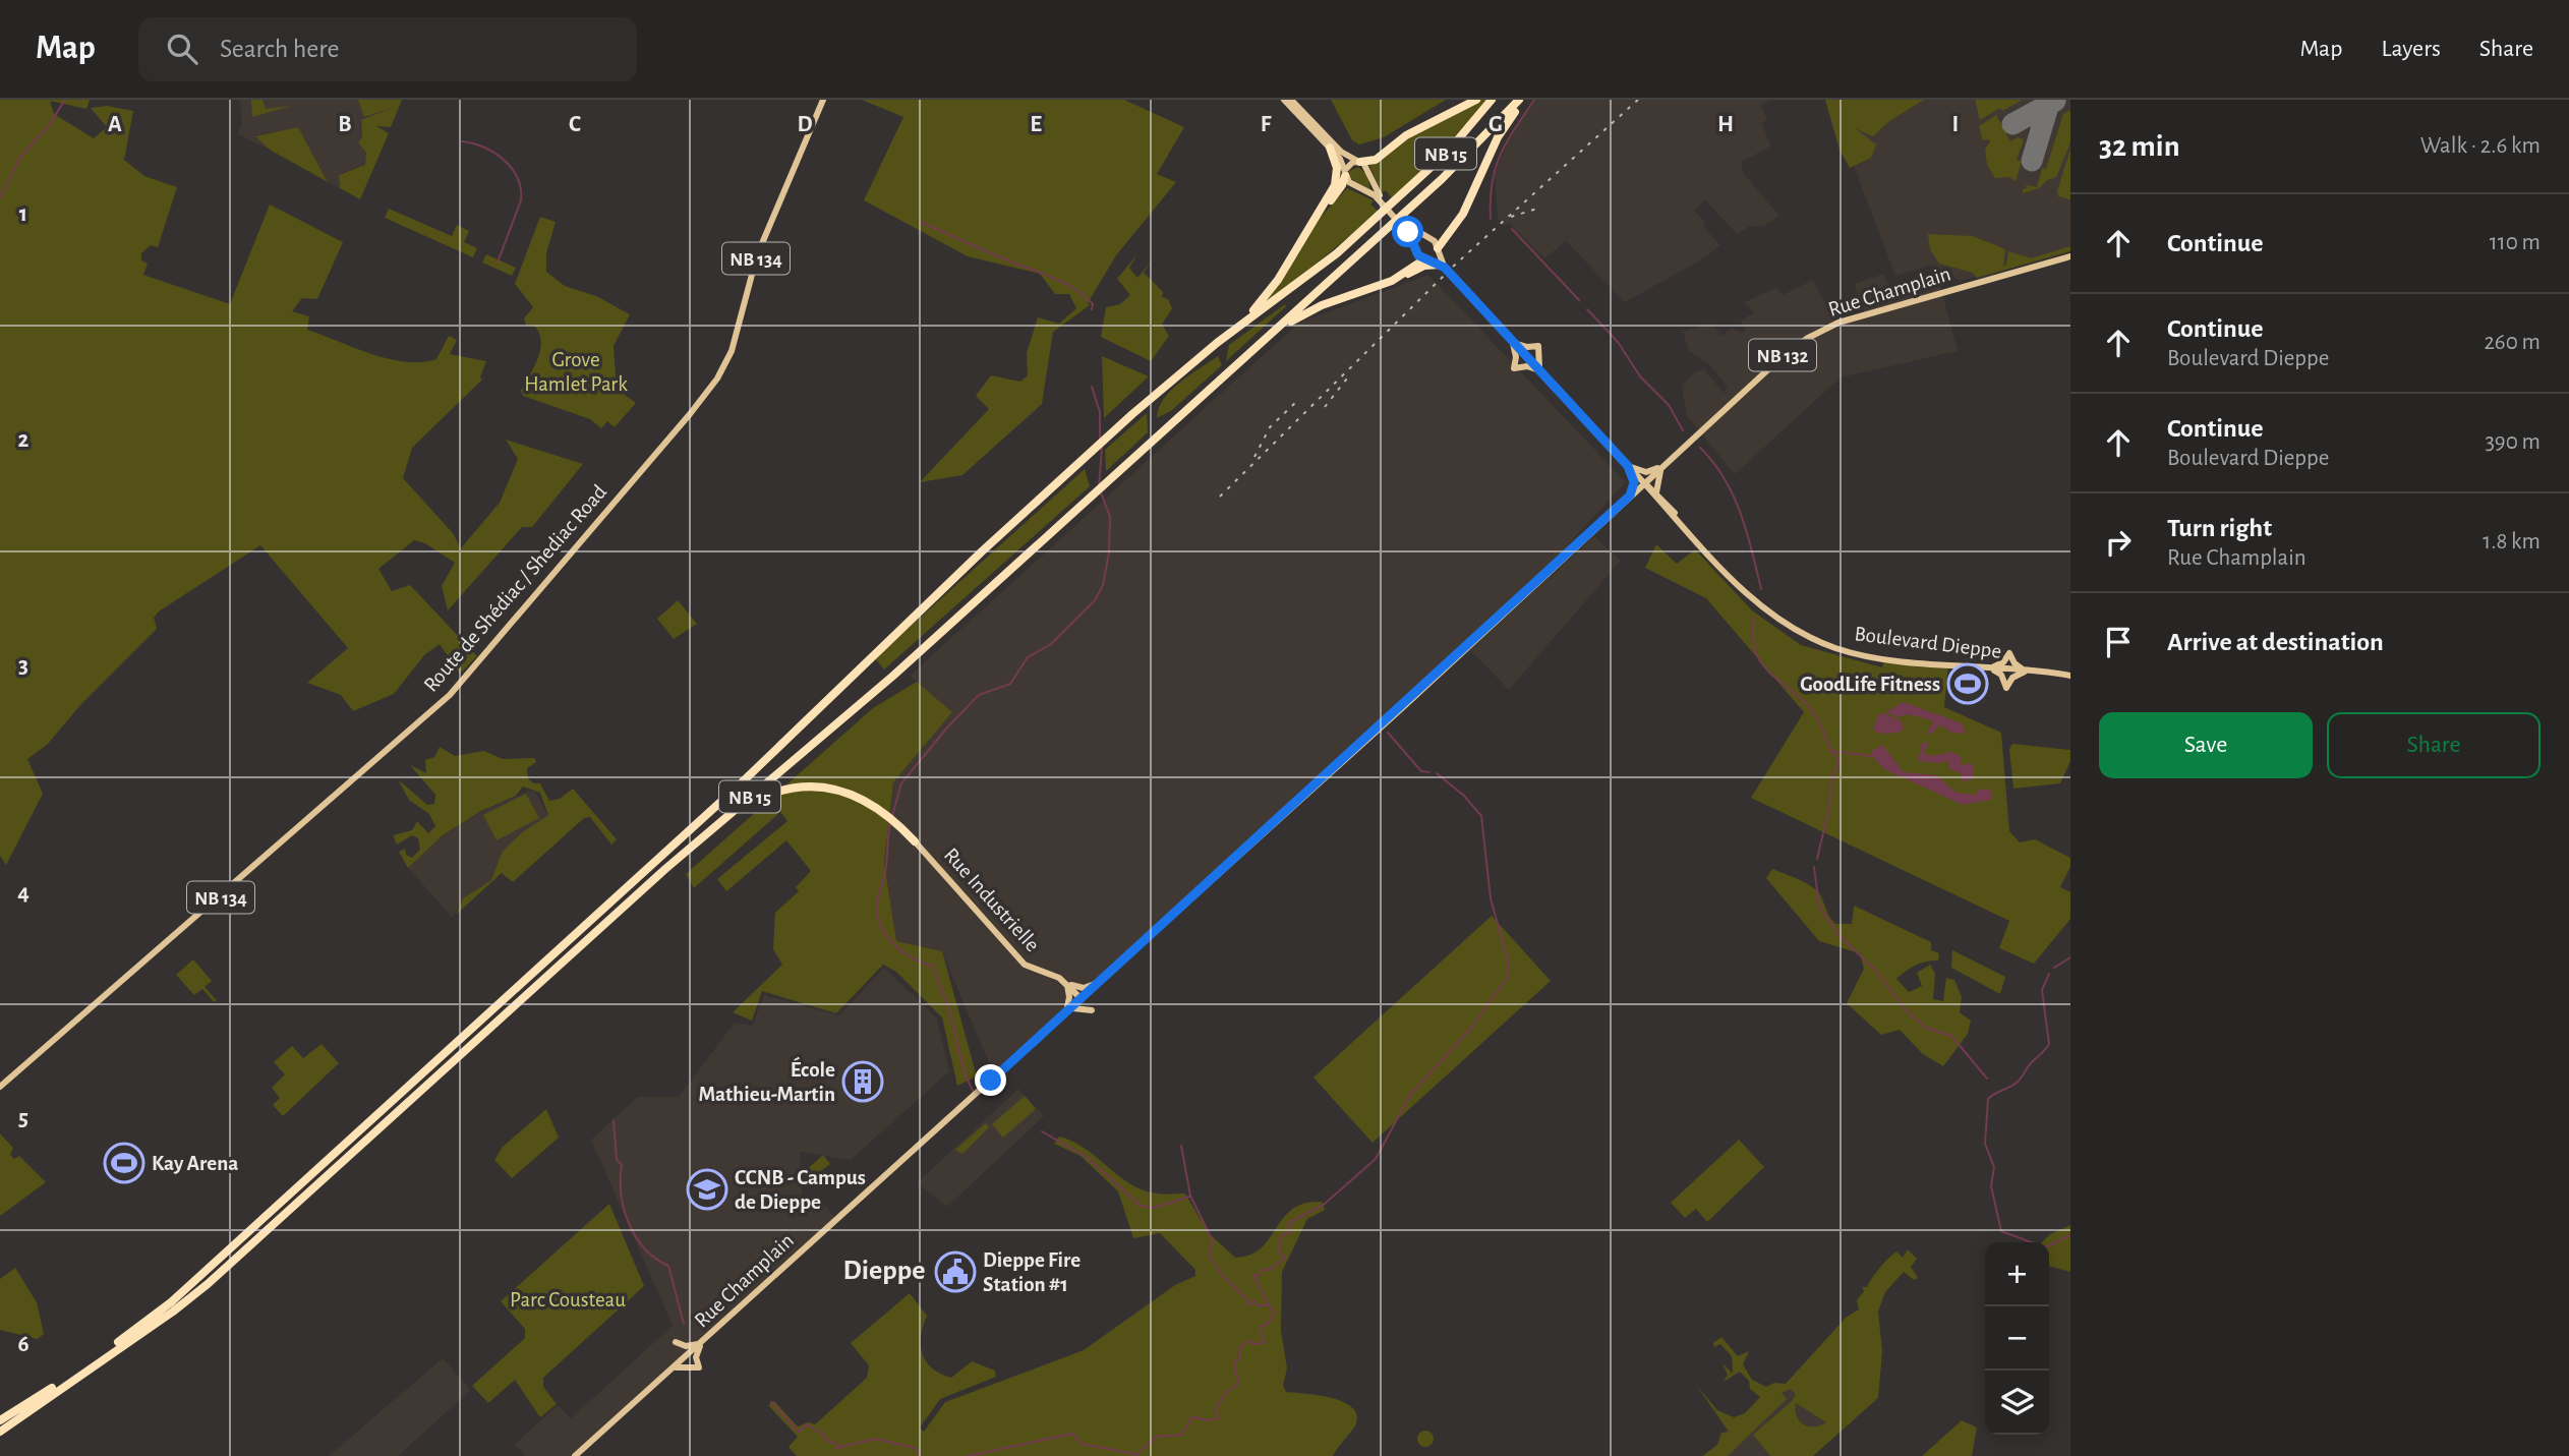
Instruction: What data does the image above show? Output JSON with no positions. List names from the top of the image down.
{
  "streets": {
    "highway": ["NB 15"],
    "main road": [
      "NB 134",
      "Rue Champlain",
      "NB 132",
      "Route de Shédiac / Shediac Road",
      "Boulevard Dieppe",
      "Rue Industrielle"
    ]
  },
  "crossings": [
    ["Rue Champlain", "NB 132"],
    ["Rue Champlain", "Boulevard Dieppe"],
    ["Rue Champlain", "Rue Industrielle"],
    ["NB 132", "Boulevard Dieppe"]
  ],
  "districts": ["Dieppe"],
  "parks": ["Grove Hamlet Park", "Parc Cousteau"],
  "places": {
    "sports": ["GoodLife Fitness", "Kay Arena"],
    "building": ["École Mathieu-Martin"],
    "school or university": ["CCNB - Campus de Dieppe"],
    "public building": ["Dieppe Fire Station #1"]
  },
  "page": {
    "header": "Map",
    "search": "Search here",
    "nav": ["Map", "Layers", "Share"],
    "heading": ["32 min", "Walk · 2.6 km"],
    "list": [
      ["Continue", "110 m"],
      ["Continue", "Boulevard Dieppe", "260 m"],
      ["Continue", "Boulevard Dieppe", "390 m"],
      ["Turn right", "Rue Champlain", "1.8 km"],
      "Arrive at destination"
    ],
    "buttons": ["Save", "Share"],
    "map_buttons": ["+", "−"]
  },
  "grid": {
    "columns": [
      "A",
      "B",
      "C",
      "D",
      "E",
      "F",
      "G",
      "H",
      "I"
    ],
    "rows": [
      "1",
      "2",
      "3",
      "4",
      "5",
      "6"
    ]
  }
}
